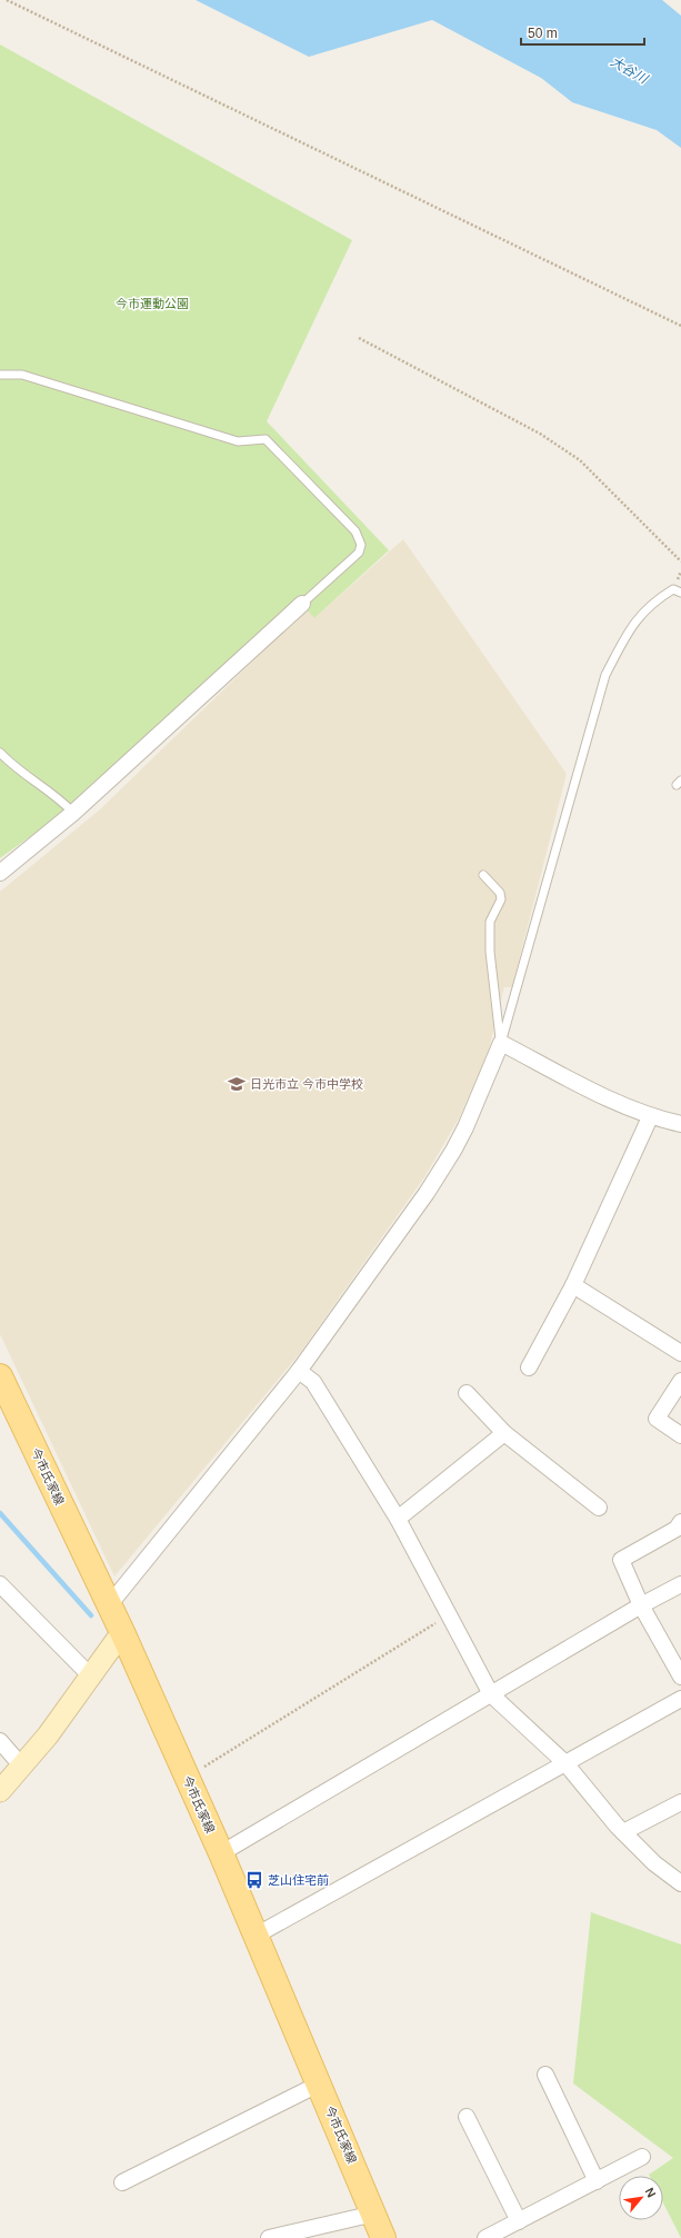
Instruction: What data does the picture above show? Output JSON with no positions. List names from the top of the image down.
{
  "streets": {
    "main road": ["今市氏家線"]
  },
  "water": ["大谷川"],
  "parks": ["今市運動公園"],
  "places": {
    "school or university": ["日光市立 今市中学校"],
    "bus stop": ["芝山住宅前"]
  },
  "scale_bar": "50 m",
  "north": "top right"
}
